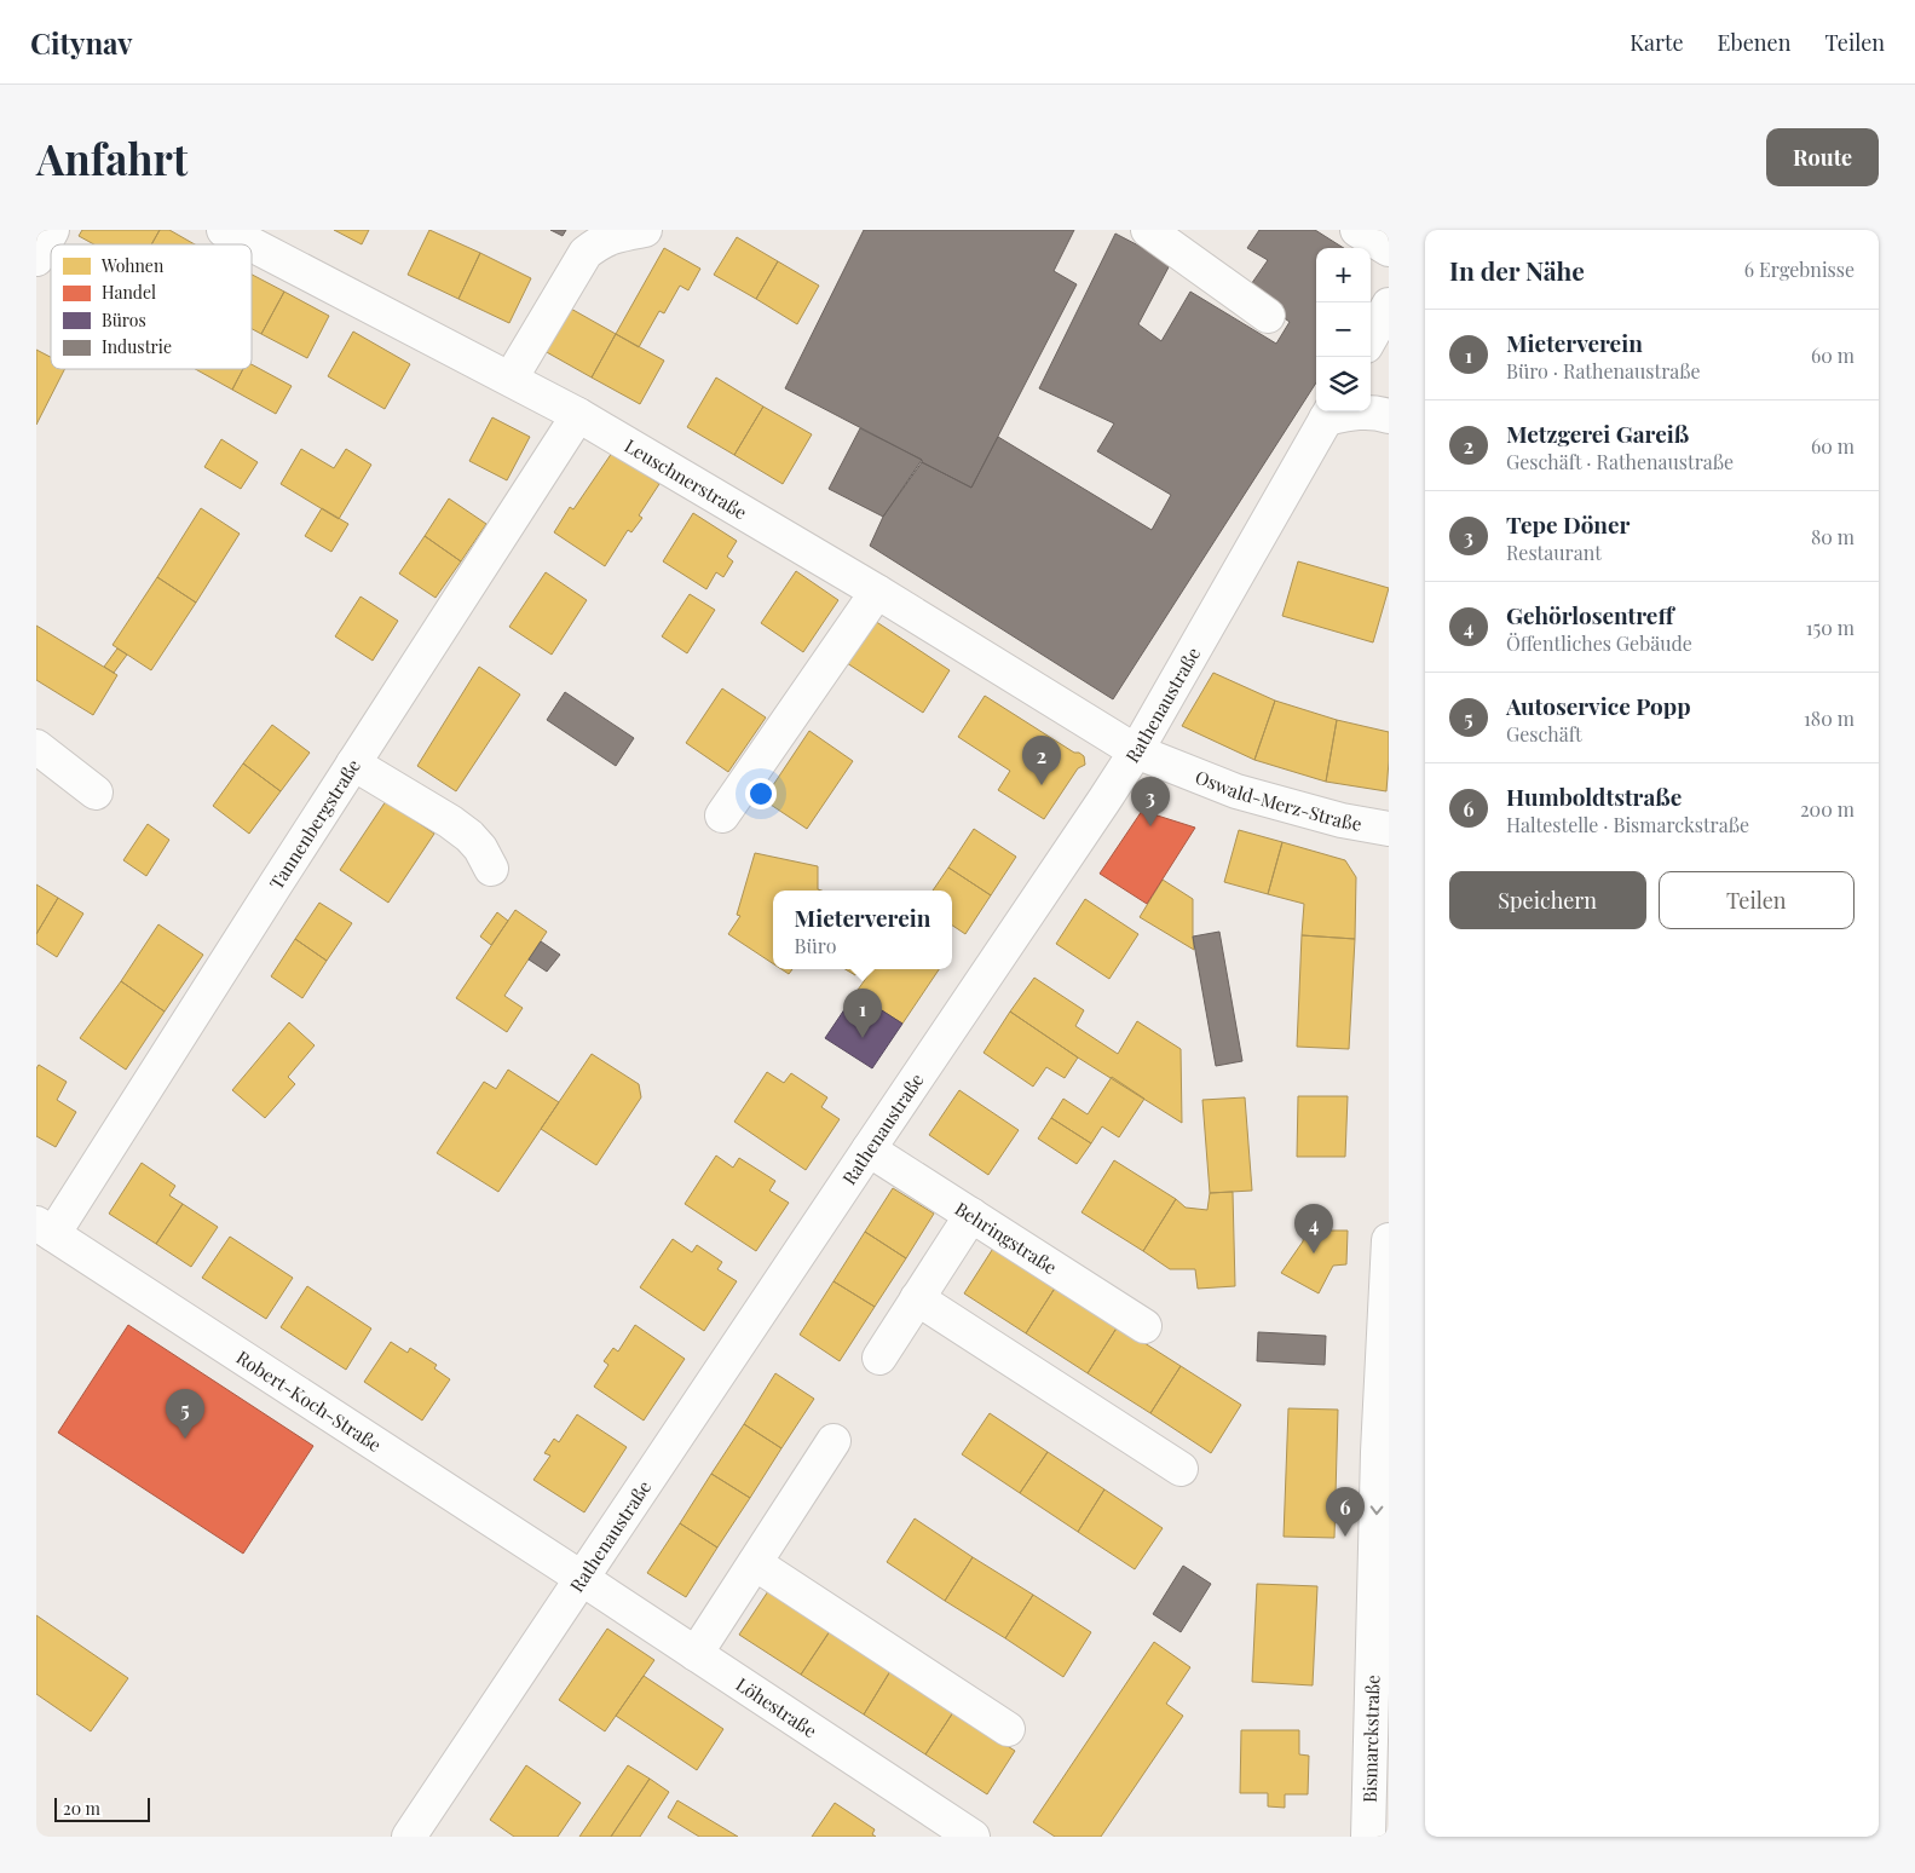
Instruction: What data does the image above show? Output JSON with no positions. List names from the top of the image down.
{
  "streets": {
    "street": [
      "Leuschnerstraße",
      "Rathenaustraße",
      "Oswald-Merz-Straße",
      "Tannenbergstraße",
      "Behringstraße",
      "Robert-Koch-Straße",
      "Löhestraße",
      "Bismarckstraße"
    ]
  },
  "crossings": [
    ["Leuschnerstraße", "Rathenaustraße"],
    ["Leuschnerstraße", "Oswald-Merz-Straße"],
    ["Leuschnerstraße", "Tannenbergstraße"],
    ["Rathenaustraße", "Oswald-Merz-Straße"],
    ["Rathenaustraße", "Behringstraße"],
    ["Rathenaustraße", "Robert-Koch-Straße"],
    ["Rathenaustraße", "Löhestraße"],
    ["Tannenbergstraße", "Robert-Koch-Straße"],
    ["Robert-Koch-Straße", "Löhestraße"]
  ],
  "one_way": ["Bismarckstraße"],
  "legend": [
    "Wohnen",
    "Handel",
    "Büros",
    "Industrie"
  ],
  "scale_bar": "20 m",
  "page": {
    "header": "Citynav",
    "nav": ["Karte", "Ebenen", "Teilen"],
    "buttons": [
      "Route",
      ["Speichern", "Teilen"]
    ],
    "title": "Anfahrt",
    "heading": ["In der Nähe", "6 Ergebnisse"],
    "map_buttons": ["+", "−"],
    "list": [
      {
        "mark": "1",
        "name": "Mieterverein",
        "note": "Büro · Rathenaustraße",
        "value": "60 m"
      },
      {
        "mark": "2",
        "name": "Metzgerei Gareiß",
        "note": "Geschäft · Rathenaustraße",
        "value": "60 m"
      },
      {
        "mark": "3",
        "name": "Tepe Döner",
        "note": "Restaurant",
        "value": "80 m"
      },
      {
        "mark": "4",
        "name": "Gehörlosentreff",
        "note": "Öffentliches Gebäude",
        "value": "150 m"
      },
      {
        "mark": "5",
        "name": "Autoservice Popp",
        "note": "Geschäft",
        "value": "180 m"
      },
      {
        "mark": "6",
        "name": "Humboldtstraße",
        "note": "Haltestelle · Bismarckstraße",
        "value": "200 m"
      }
    ],
    "pins": [
      "2",
      "3",
      "1",
      "4",
      "5",
      "6"
    ],
    "popup": ["Mieterverein", "Büro"],
    "scale": "20 m"
  }
}
